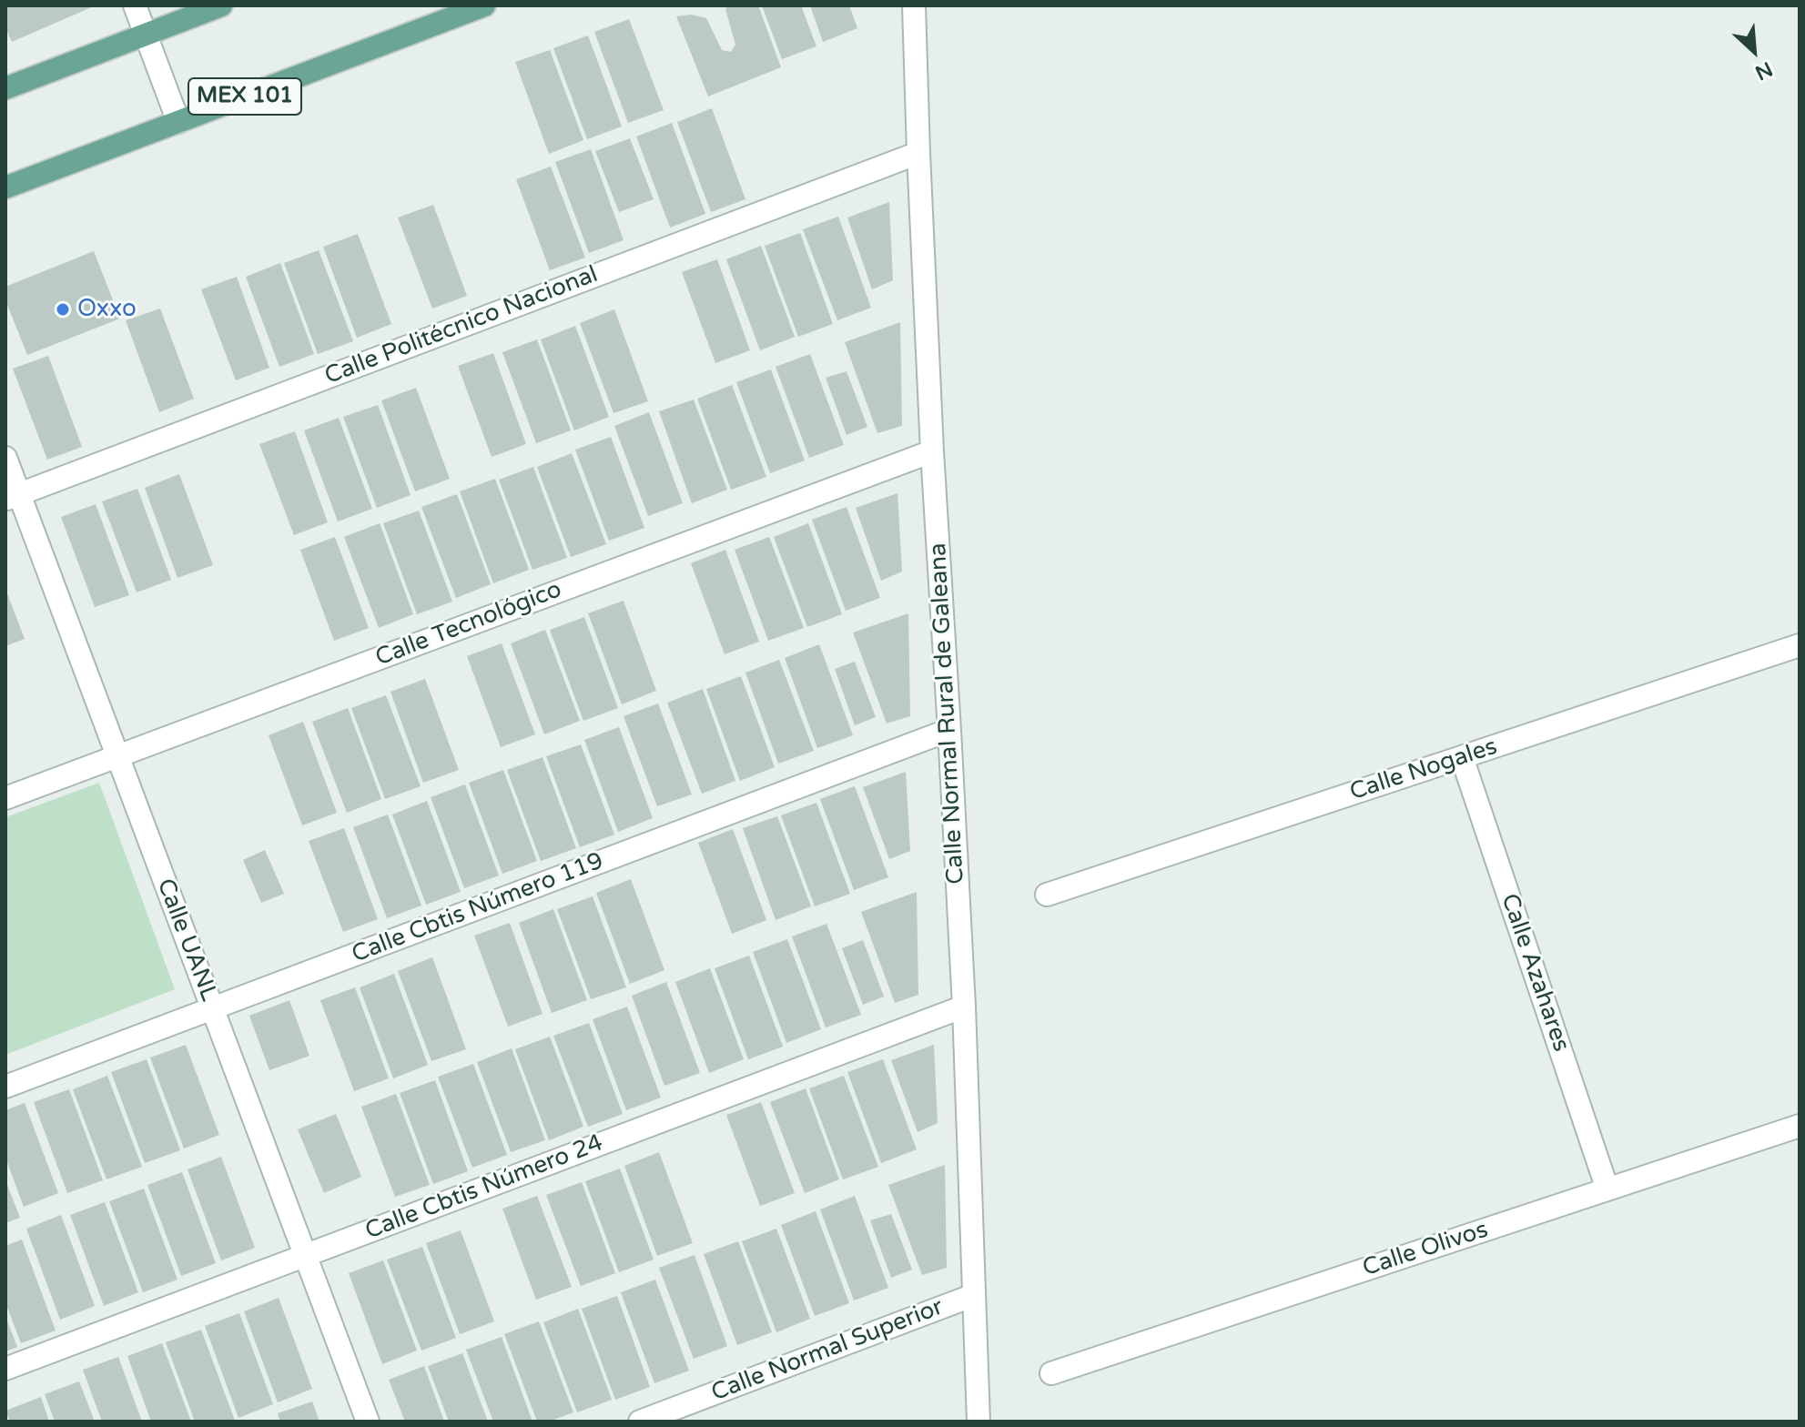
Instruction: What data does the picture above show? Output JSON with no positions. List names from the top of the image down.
{
  "streets": {
    "main road": ["MEX 101"],
    "street": [
      "Calle Politécnico Nacional",
      "Calle Tecnológico",
      "Calle Normal Rural de Galeana",
      "Calle Nogales",
      "Calle Cbtis Número 119",
      "Calle UANL",
      "Calle Azahares",
      "Calle Cbtis Número 24",
      "Calle Olivos",
      "Calle Normal Superior"
    ]
  },
  "crossings": [
    ["Calle Politécnico Nacional", "Calle Normal Rural de Galeana"],
    ["Calle Politécnico Nacional", "Calle UANL"],
    ["Calle Tecnológico", "Calle Normal Rural de Galeana"],
    ["Calle Tecnológico", "Calle UANL"],
    ["Calle Normal Rural de Galeana", "Calle Cbtis Número 119"],
    ["Calle Normal Rural de Galeana", "Calle Cbtis Número 24"],
    ["Calle Normal Rural de Galeana", "Calle Normal Superior"],
    ["Calle Nogales", "Calle Azahares"],
    ["Calle Cbtis Número 119", "Calle UANL"],
    ["Calle UANL", "Calle Cbtis Número 24"],
    ["Calle Azahares", "Calle Olivos"]
  ],
  "places": ["Oxxo"],
  "north": "bottom right"
}
